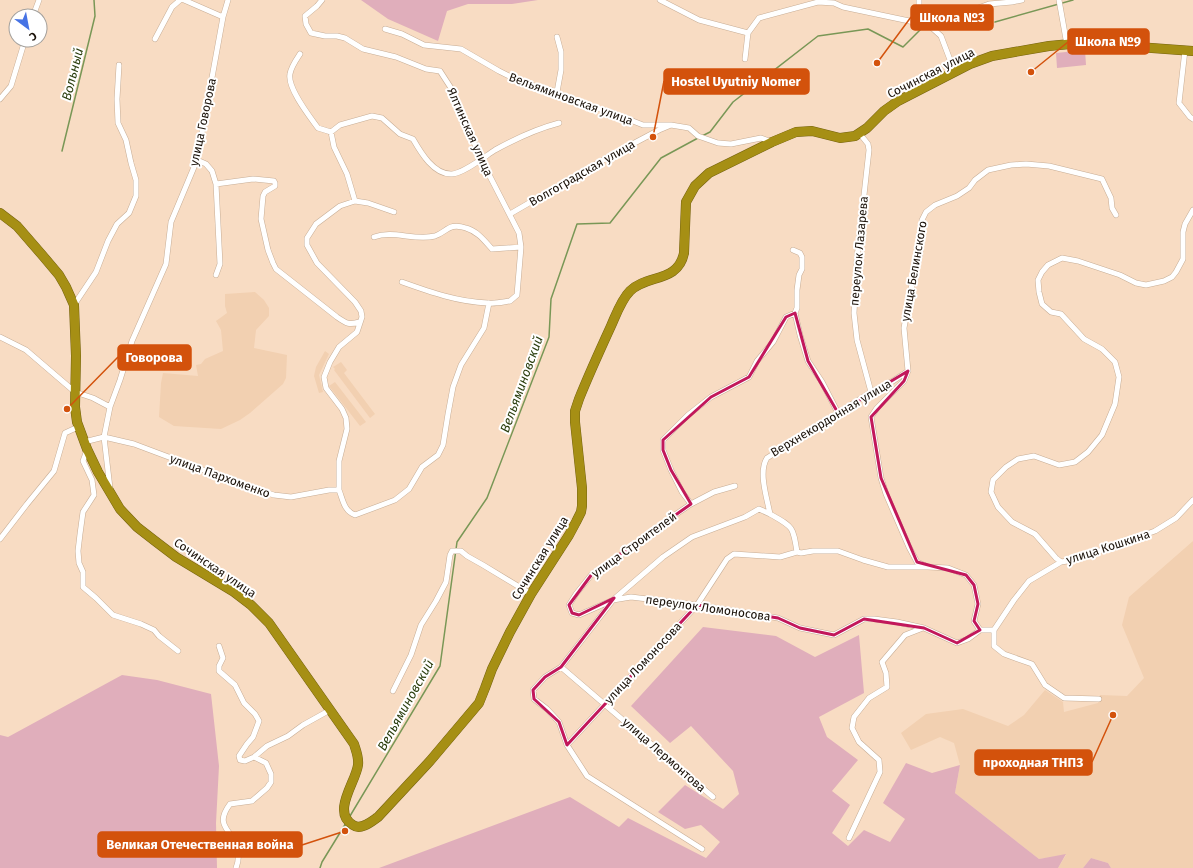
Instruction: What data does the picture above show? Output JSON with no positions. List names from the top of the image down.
{
  "streets": {
    "highway": ["Сочинская улица"],
    "street": [
      "Вельяминовская улица",
      "улица Говорова",
      "Ялтинская улица",
      "Волгоградская улица",
      "переулок Лазарева",
      "улица Белинского",
      "Верхнекордонная улица",
      "улица Пархоменко",
      "улица Строителей",
      "улица Кошкина",
      "переулок Ломоносова",
      "улица Ломоносова",
      "улица Лермонтова"
    ]
  },
  "crossings": [
    ["Сочинская улица", "улица Говорова"],
    ["Сочинская улица", "переулок Лазарева"],
    ["Вельяминовская улица", "Волгоградская улица"],
    ["улица Говорова", "улица Пархоменко"],
    ["Ялтинская улица", "Волгоградская улица"],
    ["переулок Лазарева", "Верхнекордонная улица"],
    ["улица Белинского", "Верхнекордонная улица"],
    ["улица Строителей", "переулок Ломоносова"],
    ["переулок Ломоносова", "улица Ломоносова"],
    ["улица Ломоносова", "улица Лермонтова"]
  ],
  "water": ["Вольный", "Вельяминовский"],
  "places": [
    "Школа №3",
    "Школа №9",
    "Hostel Uyutniy Nomer",
    "Говорова",
    "проходная ТНПЗ",
    "Великая Отечественная война"
  ],
  "north": "bottom right"
}
